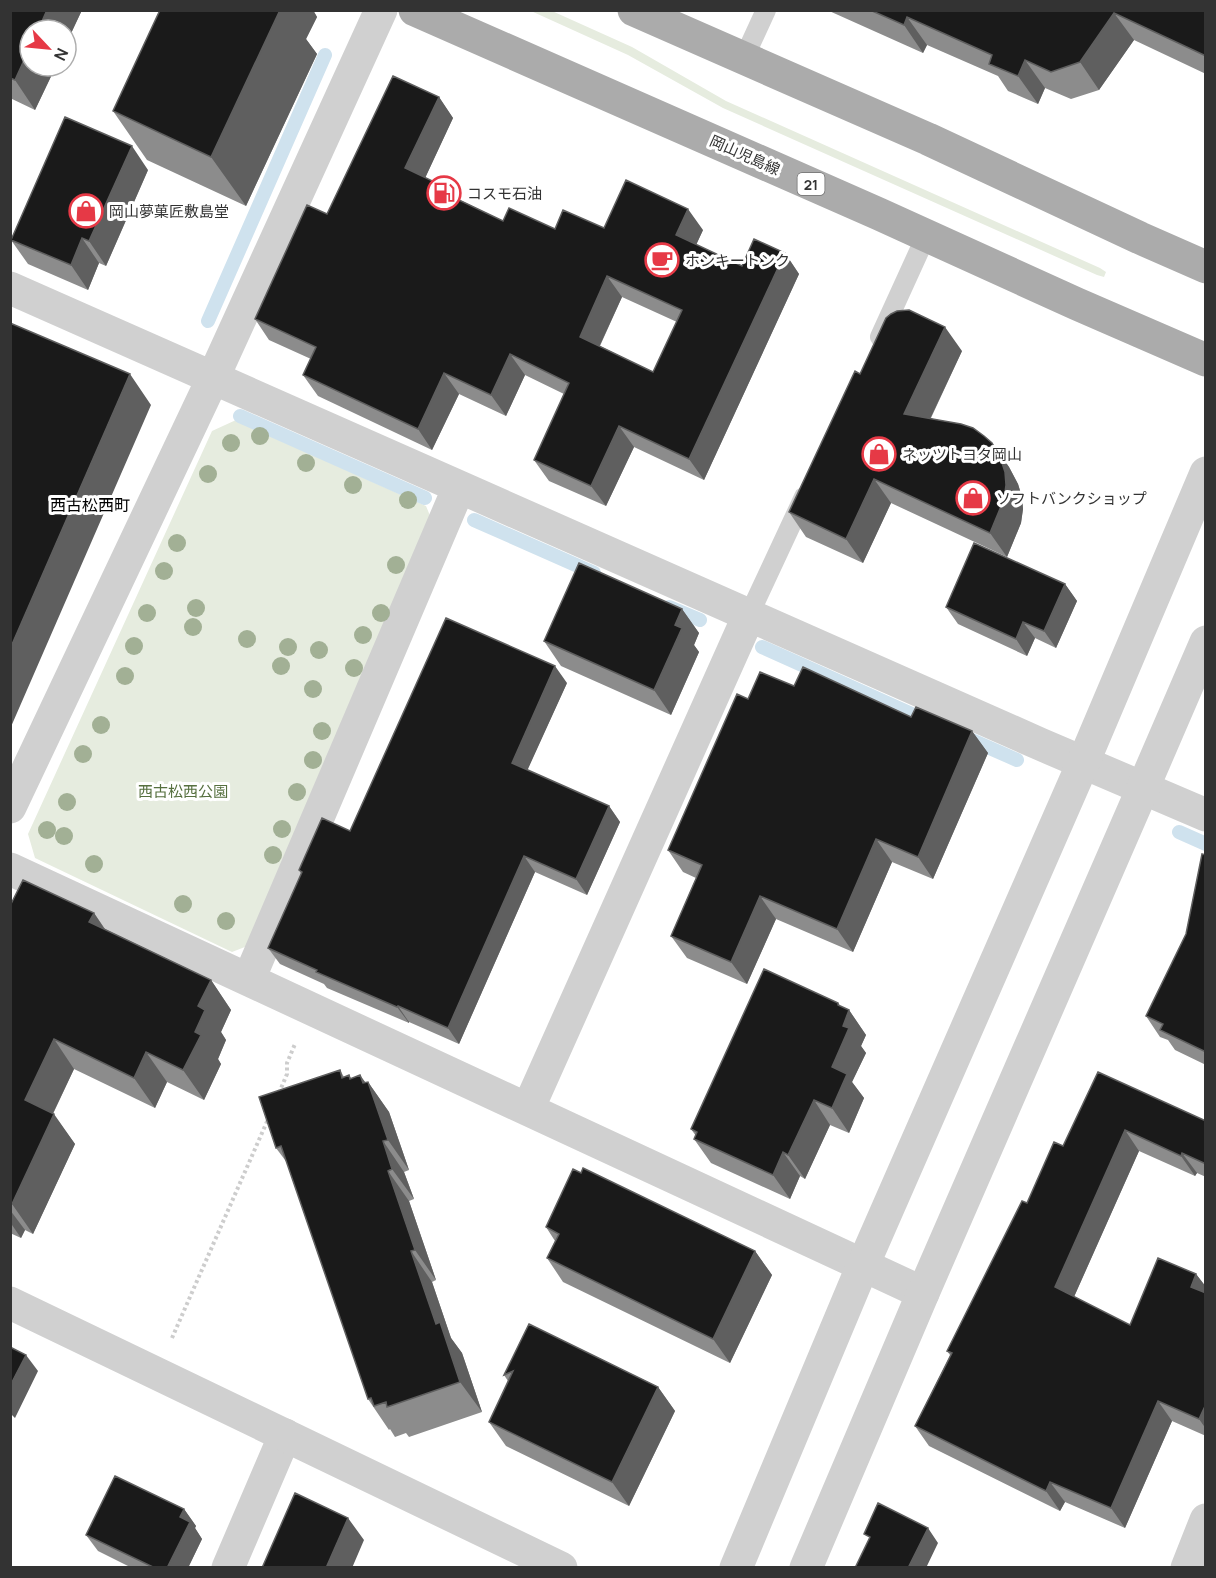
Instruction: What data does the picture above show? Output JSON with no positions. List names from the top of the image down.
{
  "streets": {
    "main road": ["岡山児島線", "21"]
  },
  "districts": ["西古松西町"],
  "parks": ["西古松西公園"],
  "places": {
    "fuel station": ["コスモ石油"],
    "shop": ["岡山夢菓匠敷島堂", "ネッツトヨタ岡山", "ソフトバンクショップ"],
    "cafe": ["ホンキートンク"]
  },
  "north": "bottom right"
}
